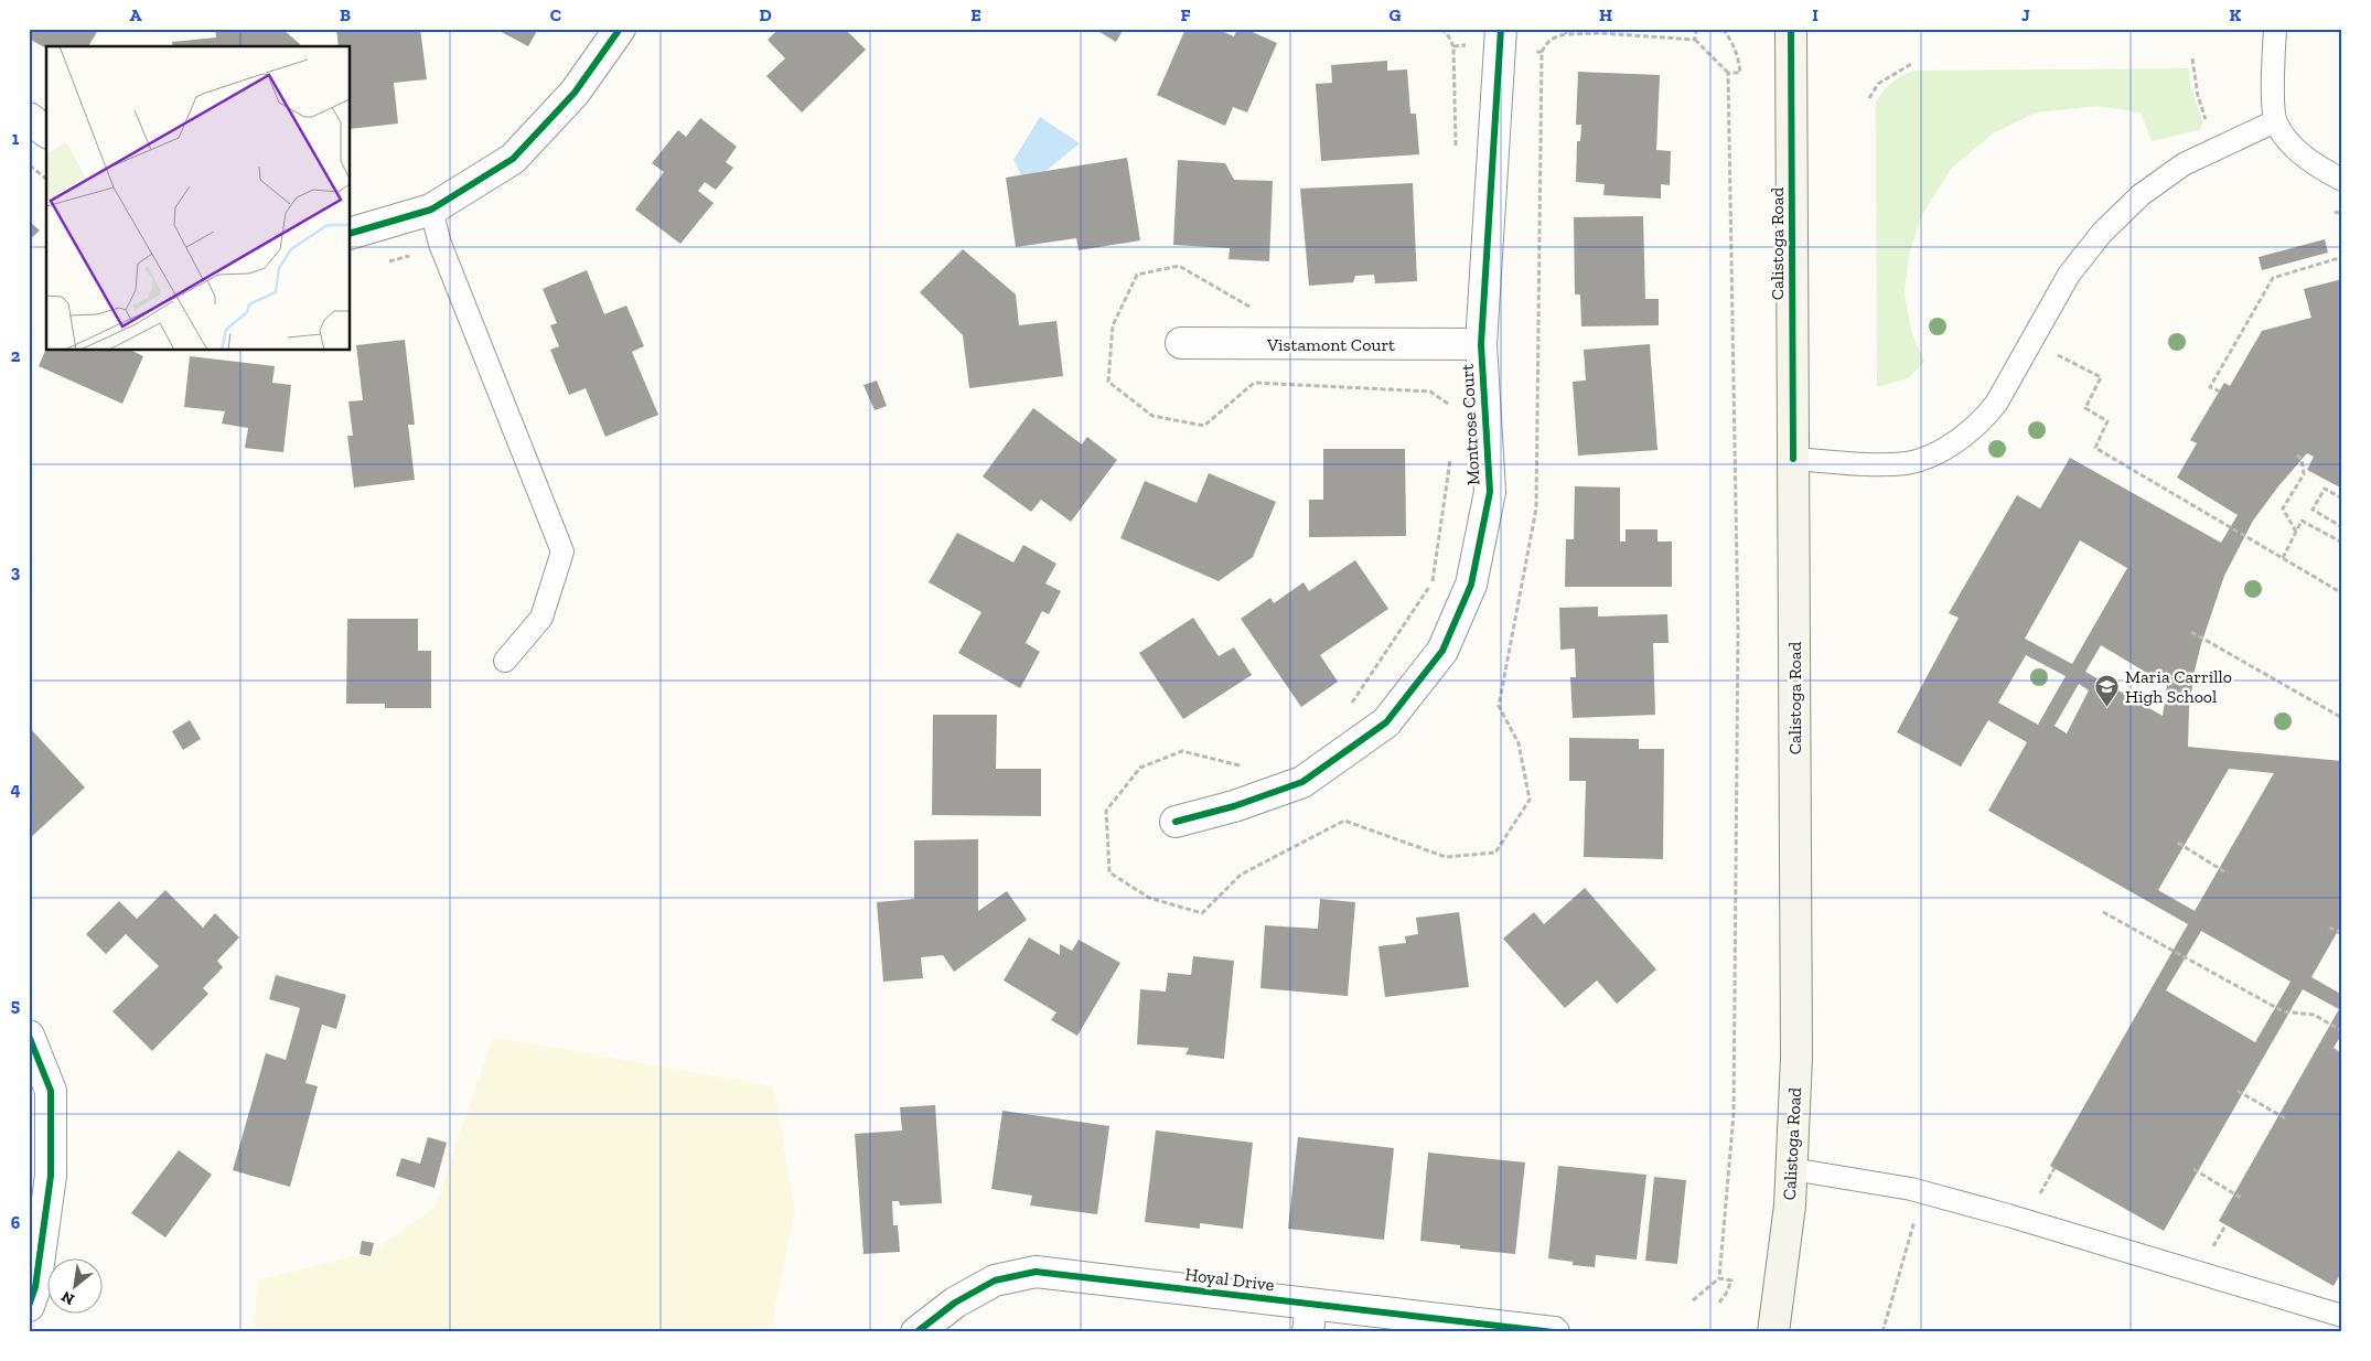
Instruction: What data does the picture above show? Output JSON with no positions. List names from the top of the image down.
{
  "streets": {
    "main road": ["Calistoga Road"],
    "street": ["Vistamont Court", "Montrose Court", "Hoyal Drive"]
  },
  "crossings": [
    ["Vistamont Court", "Montrose Court"]
  ],
  "places": {
    "school or university": ["Maria Carrillo High School"]
  },
  "north": "bottom left",
  "grid": {
    "columns": [
      "A",
      "B",
      "C",
      "D",
      "E",
      "F",
      "G",
      "H",
      "I",
      "J",
      "K"
    ],
    "rows": [
      "1",
      "2",
      "3",
      "4",
      "5",
      "6"
    ]
  }
}
